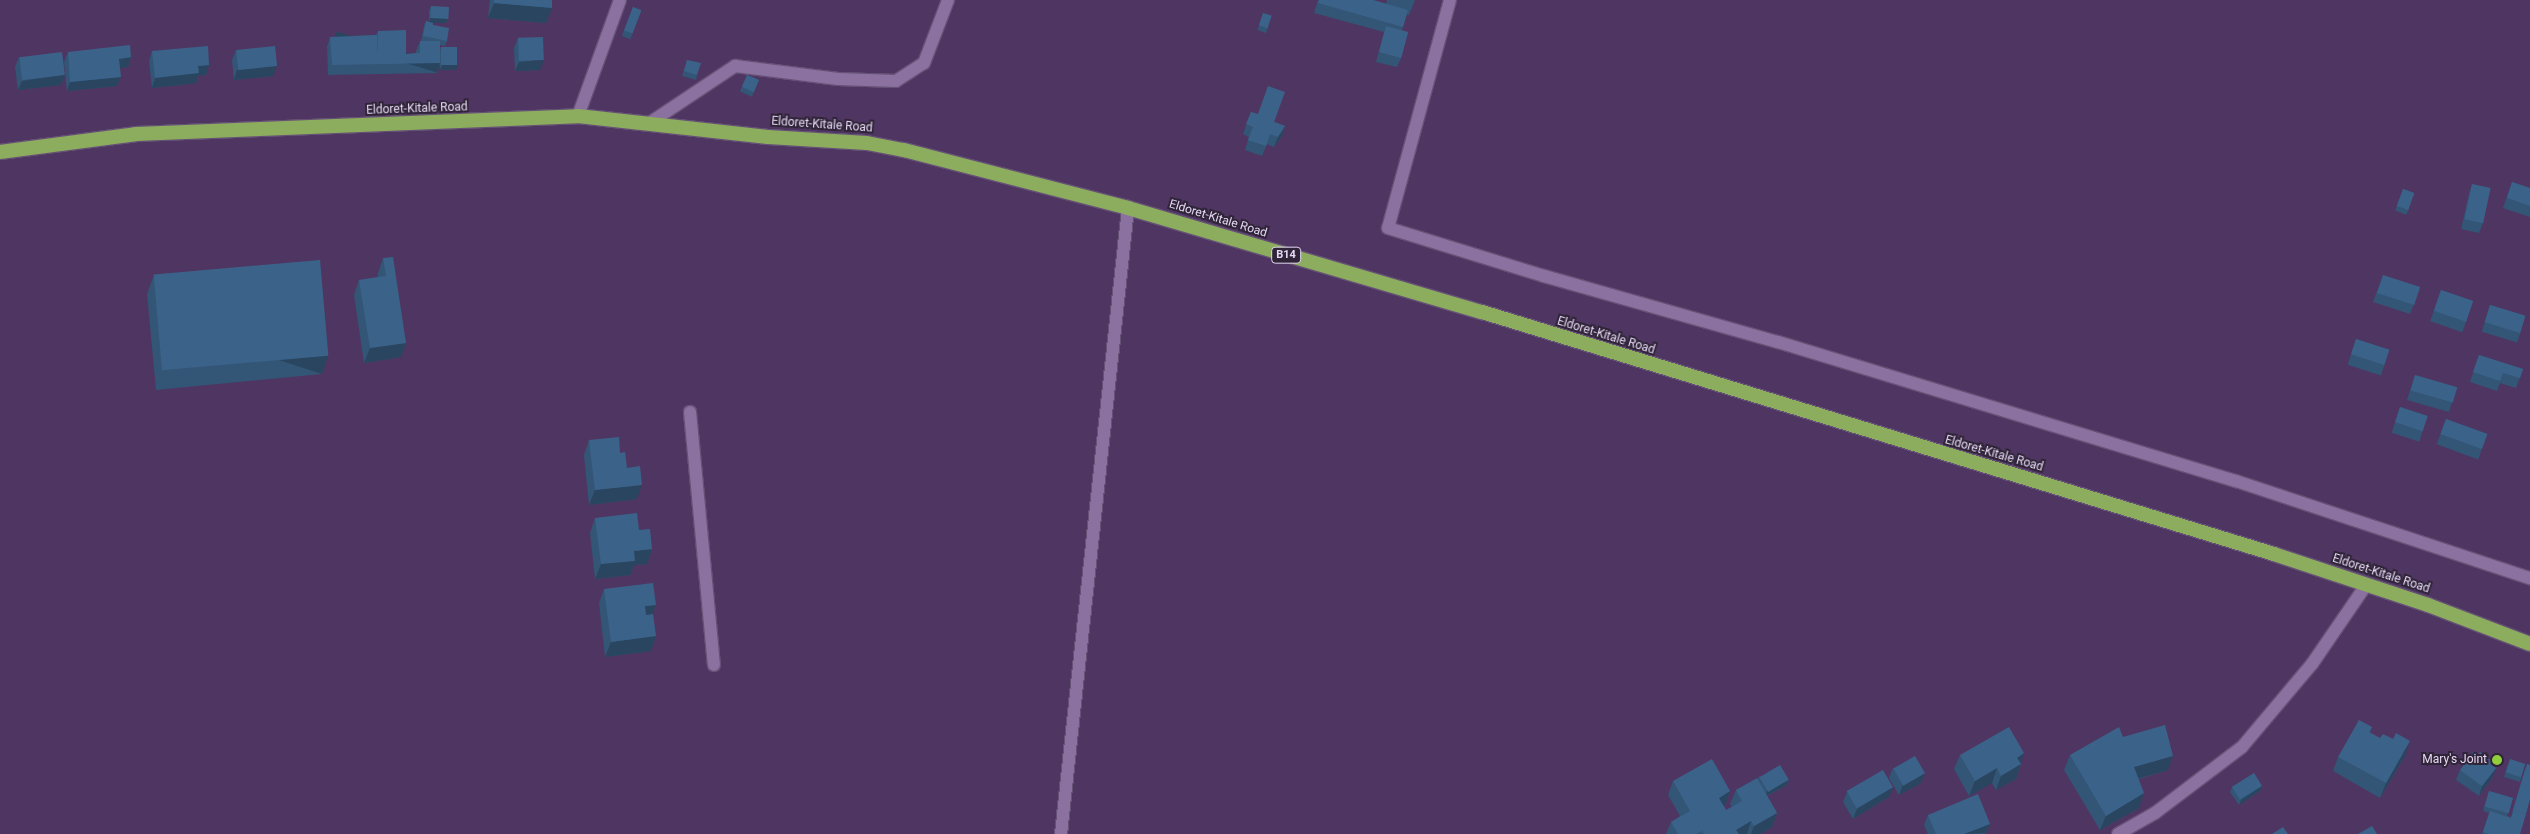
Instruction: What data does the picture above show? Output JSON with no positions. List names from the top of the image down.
{
  "streets": {
    "highway": ["Eldoret-Kitale Road", "B14"]
  },
  "places": ["Mary's Joint"]
}
